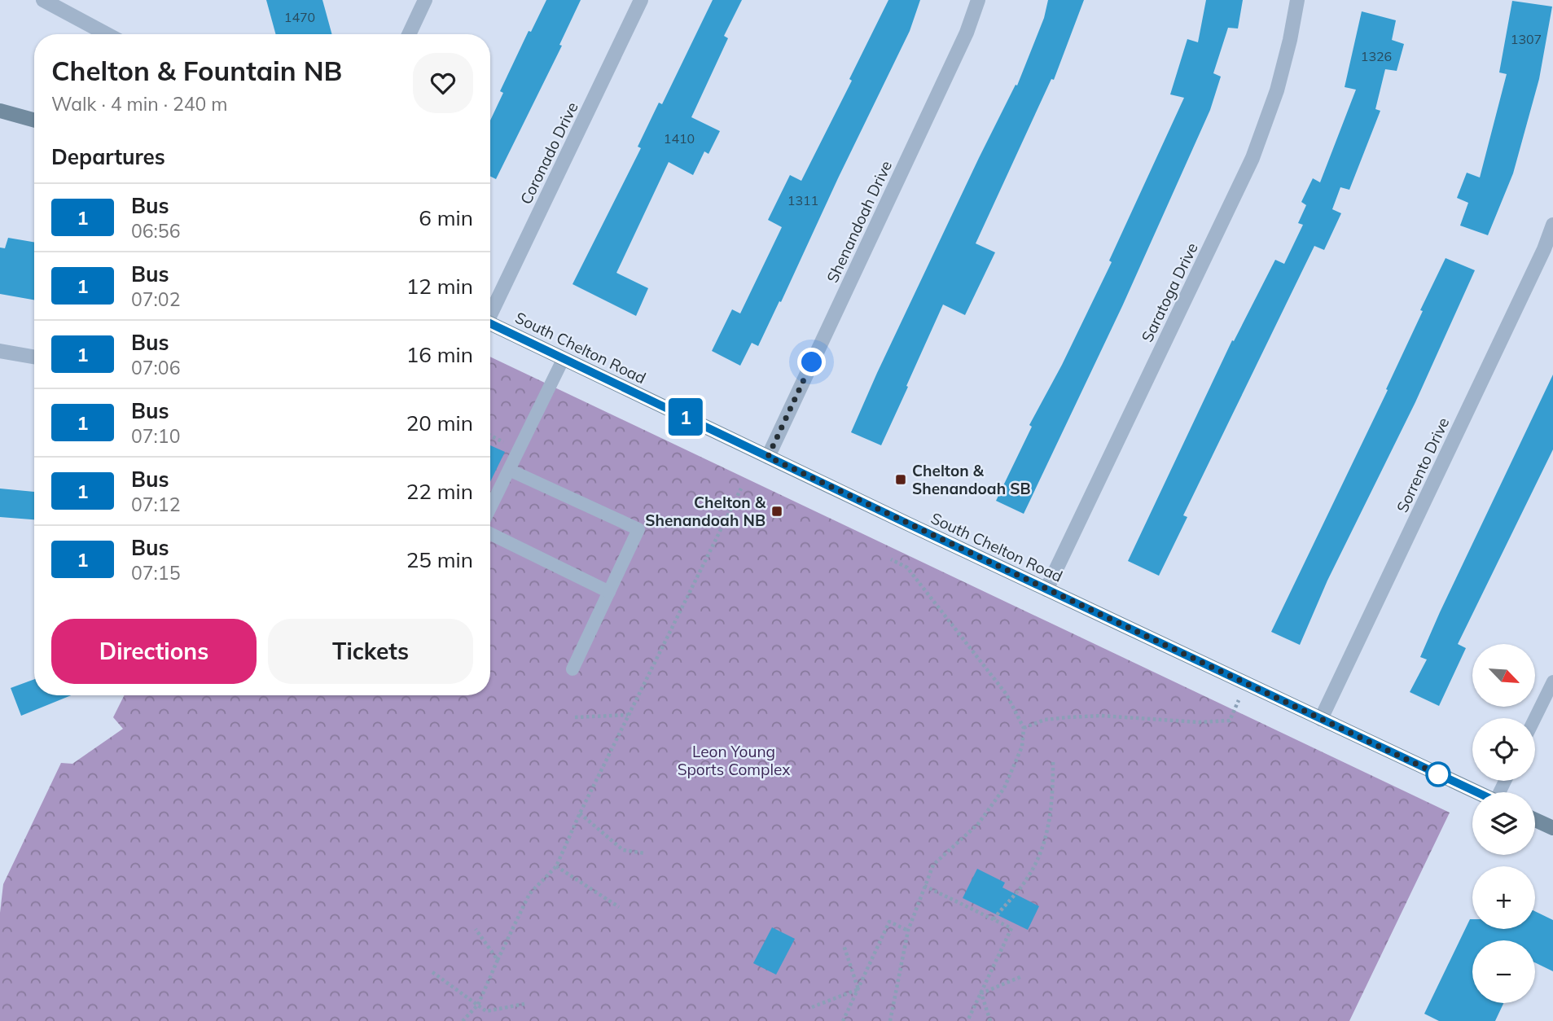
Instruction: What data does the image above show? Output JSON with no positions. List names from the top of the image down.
{
  "streets": {
    "main road": ["South Chelton Road"],
    "street": [
      "Coronado Drive",
      "Shenandoah Drive",
      "Saratoga Drive",
      "Sorrento Drive"
    ]
  },
  "crossings": [
    ["Shenandoah Drive", "South Chelton Road"],
    ["Saratoga Drive", "South Chelton Road"],
    ["South Chelton Road", "Sorrento Drive"]
  ],
  "parks": ["Leon Young Sports Complex"],
  "places": {
    "transit": ["Chelton & Shenandoah SB", "Chelton & Shenandoah NB"]
  },
  "lines": ["bus line 1"],
  "house_numbers": [
    "1470",
    "1307",
    "1326",
    "1410",
    "1311"
  ],
  "north": "bottom right",
  "page": {
    "on_map": "1",
    "heading": [
      ["Chelton & Fountain NB", "Walk · 4 min · 240 m"],
      "Departures"
    ],
    "list": [
      {
        "mark": "1",
        "name": "Bus",
        "note": "06:56",
        "value": "6 min"
      },
      {
        "mark": "1",
        "name": "Bus",
        "note": "07:02",
        "value": "12 min"
      },
      {
        "mark": "1",
        "name": "Bus",
        "note": "07:06",
        "value": "16 min"
      },
      {
        "mark": "1",
        "name": "Bus",
        "note": "07:10",
        "value": "20 min"
      },
      {
        "mark": "1",
        "name": "Bus",
        "note": "07:12",
        "value": "22 min"
      },
      {
        "mark": "1",
        "name": "Bus",
        "note": "07:15",
        "value": "25 min"
      }
    ],
    "buttons": ["Directions", "Tickets"],
    "map_buttons": ["+", "−"]
  }
}
